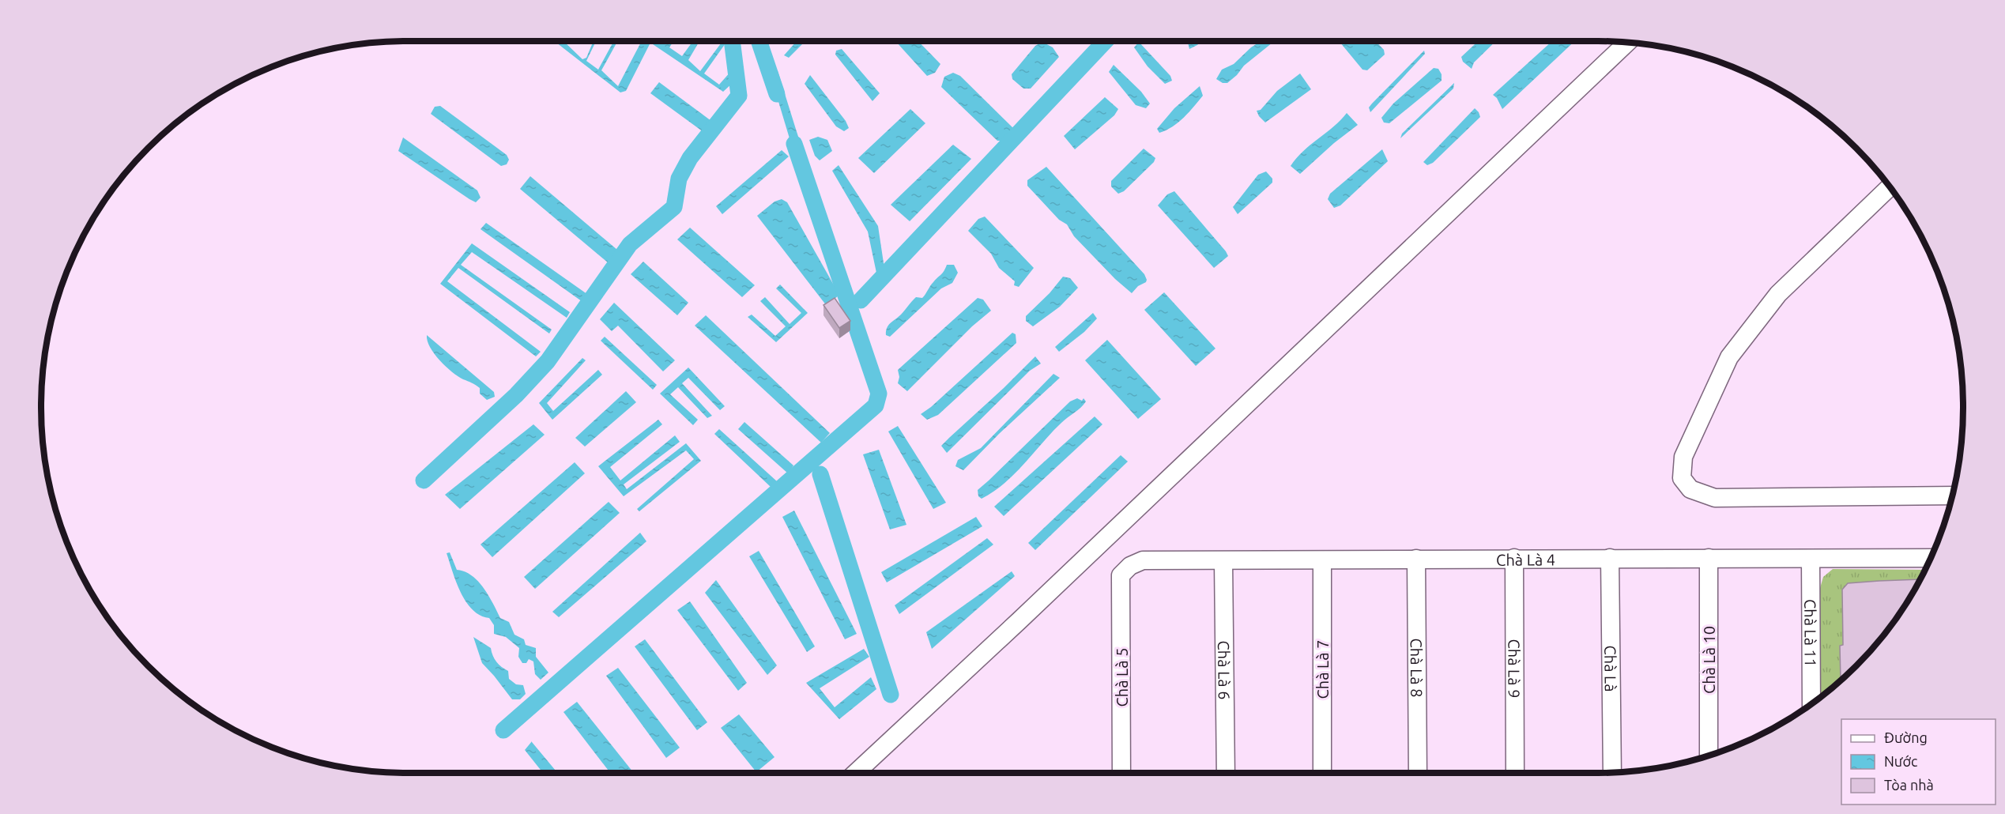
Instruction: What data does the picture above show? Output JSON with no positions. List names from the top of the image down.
{
  "streets": {
    "street": [
      "Chà Là 4",
      "Chà Là 11",
      "Chà Là 10",
      "Chà Là 9",
      "Chà Là",
      "Chà Là 8",
      "Chà Là 7",
      "Chà Là 6",
      "Chà Là 5"
    ]
  },
  "crossings": [
    ["Chà Là 4", "Chà Là 11"],
    ["Chà Là 4", "Chà Là 10"],
    ["Chà Là 4", "Chà Là 9"],
    ["Chà Là 4", "Chà Là"],
    ["Chà Là 4", "Chà Là 8"],
    ["Chà Là 4", "Chà Là 7"],
    ["Chà Là 4", "Chà Là 6"],
    ["Chà Là 4", "Chà Là 5"]
  ],
  "legend": ["Đường", "Nước", "Tòa nhà"]
}
